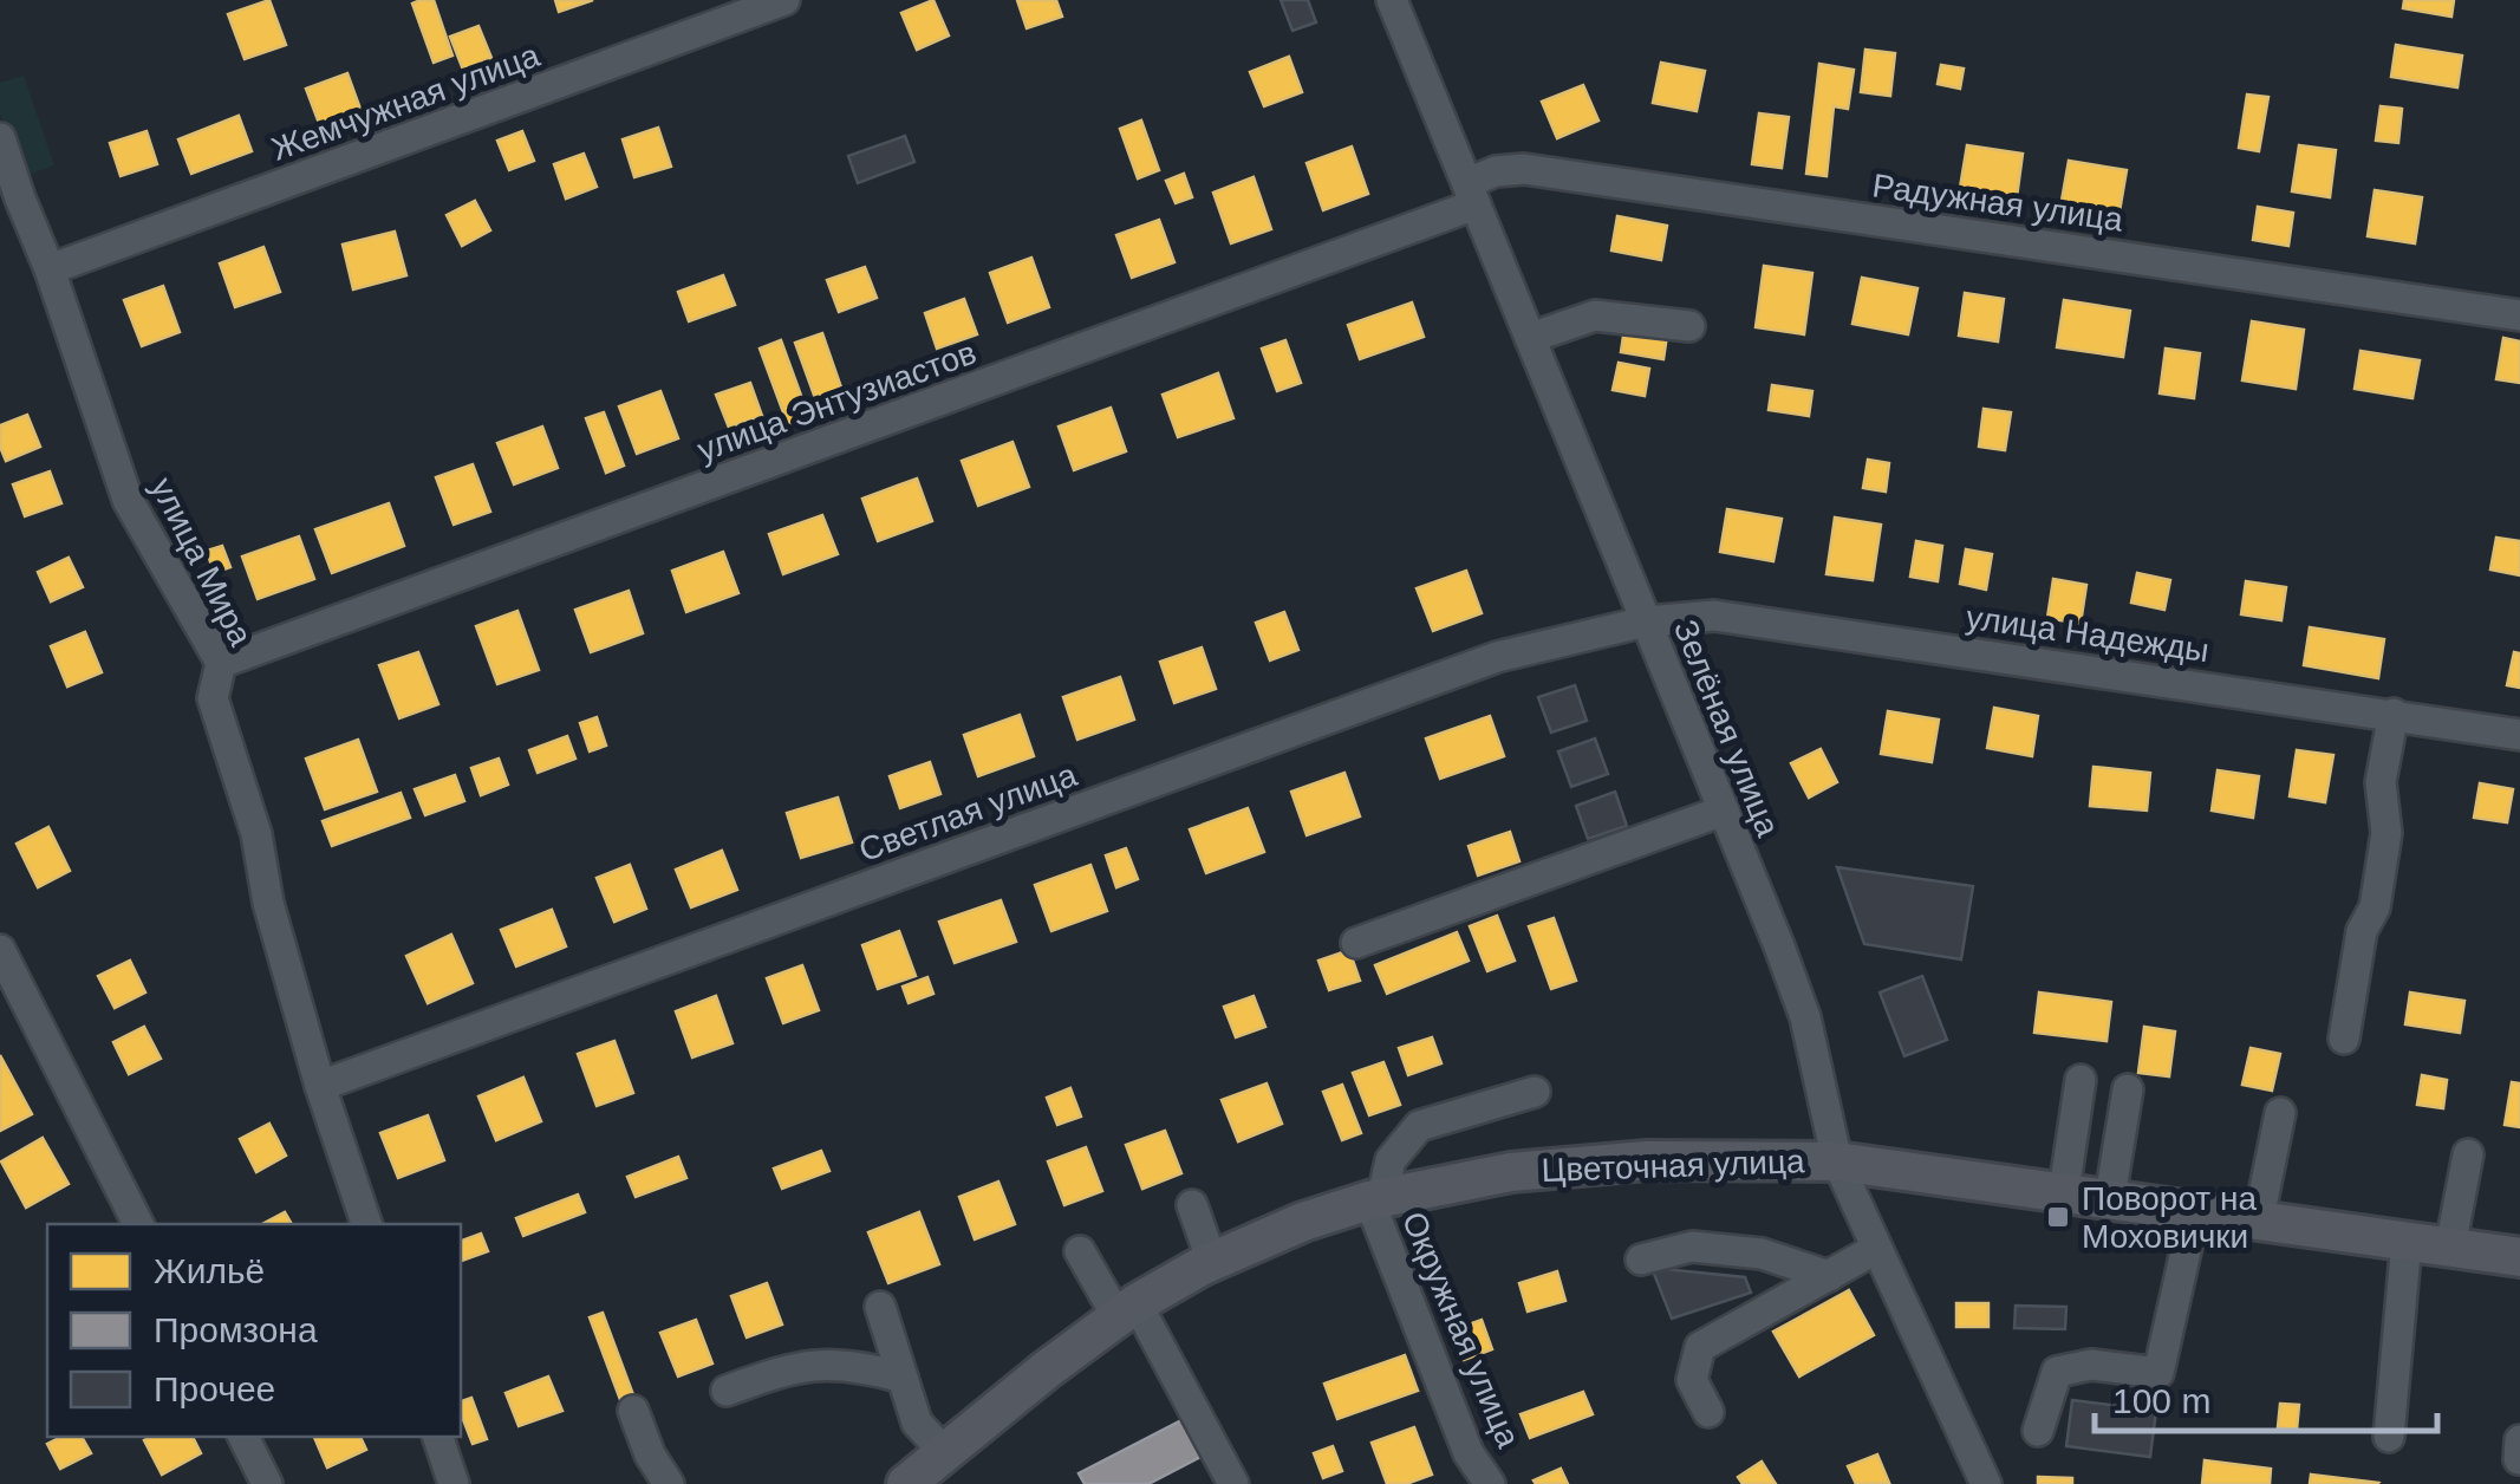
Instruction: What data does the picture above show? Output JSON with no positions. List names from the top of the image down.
{
  "streets": {
    "main road": ["Цветочная улица"],
    "street": [
      "Жемчужная улица",
      "Радужная улица",
      "улица Энтузиастов",
      "улица Мира",
      "улица Надежды",
      "Зелёная улица",
      "Светлая улица",
      "Окружная улица"
    ]
  },
  "crossings": [
    ["Жемчужная улица", "улица Мира"],
    ["Радужная улица", "улица Энтузиастов"],
    ["Радужная улица", "Зелёная улица"],
    ["улица Энтузиастов", "улица Мира"],
    ["улица Энтузиастов", "Зелёная улица"],
    ["улица Мира", "Светлая улица"],
    ["улица Надежды", "Зелёная улица"],
    ["улица Надежды", "Светлая улица"],
    ["Зелёная улица", "Светлая улица"],
    ["Зелёная улица", "Цветочная улица"],
    ["Цветочная улица", "Окружная улица"]
  ],
  "places": {
    "transit": ["Поворот на Моховички"]
  },
  "legend": ["Жильё", "Промзона", "Прочее"],
  "scale_bar": "100 m"
}
